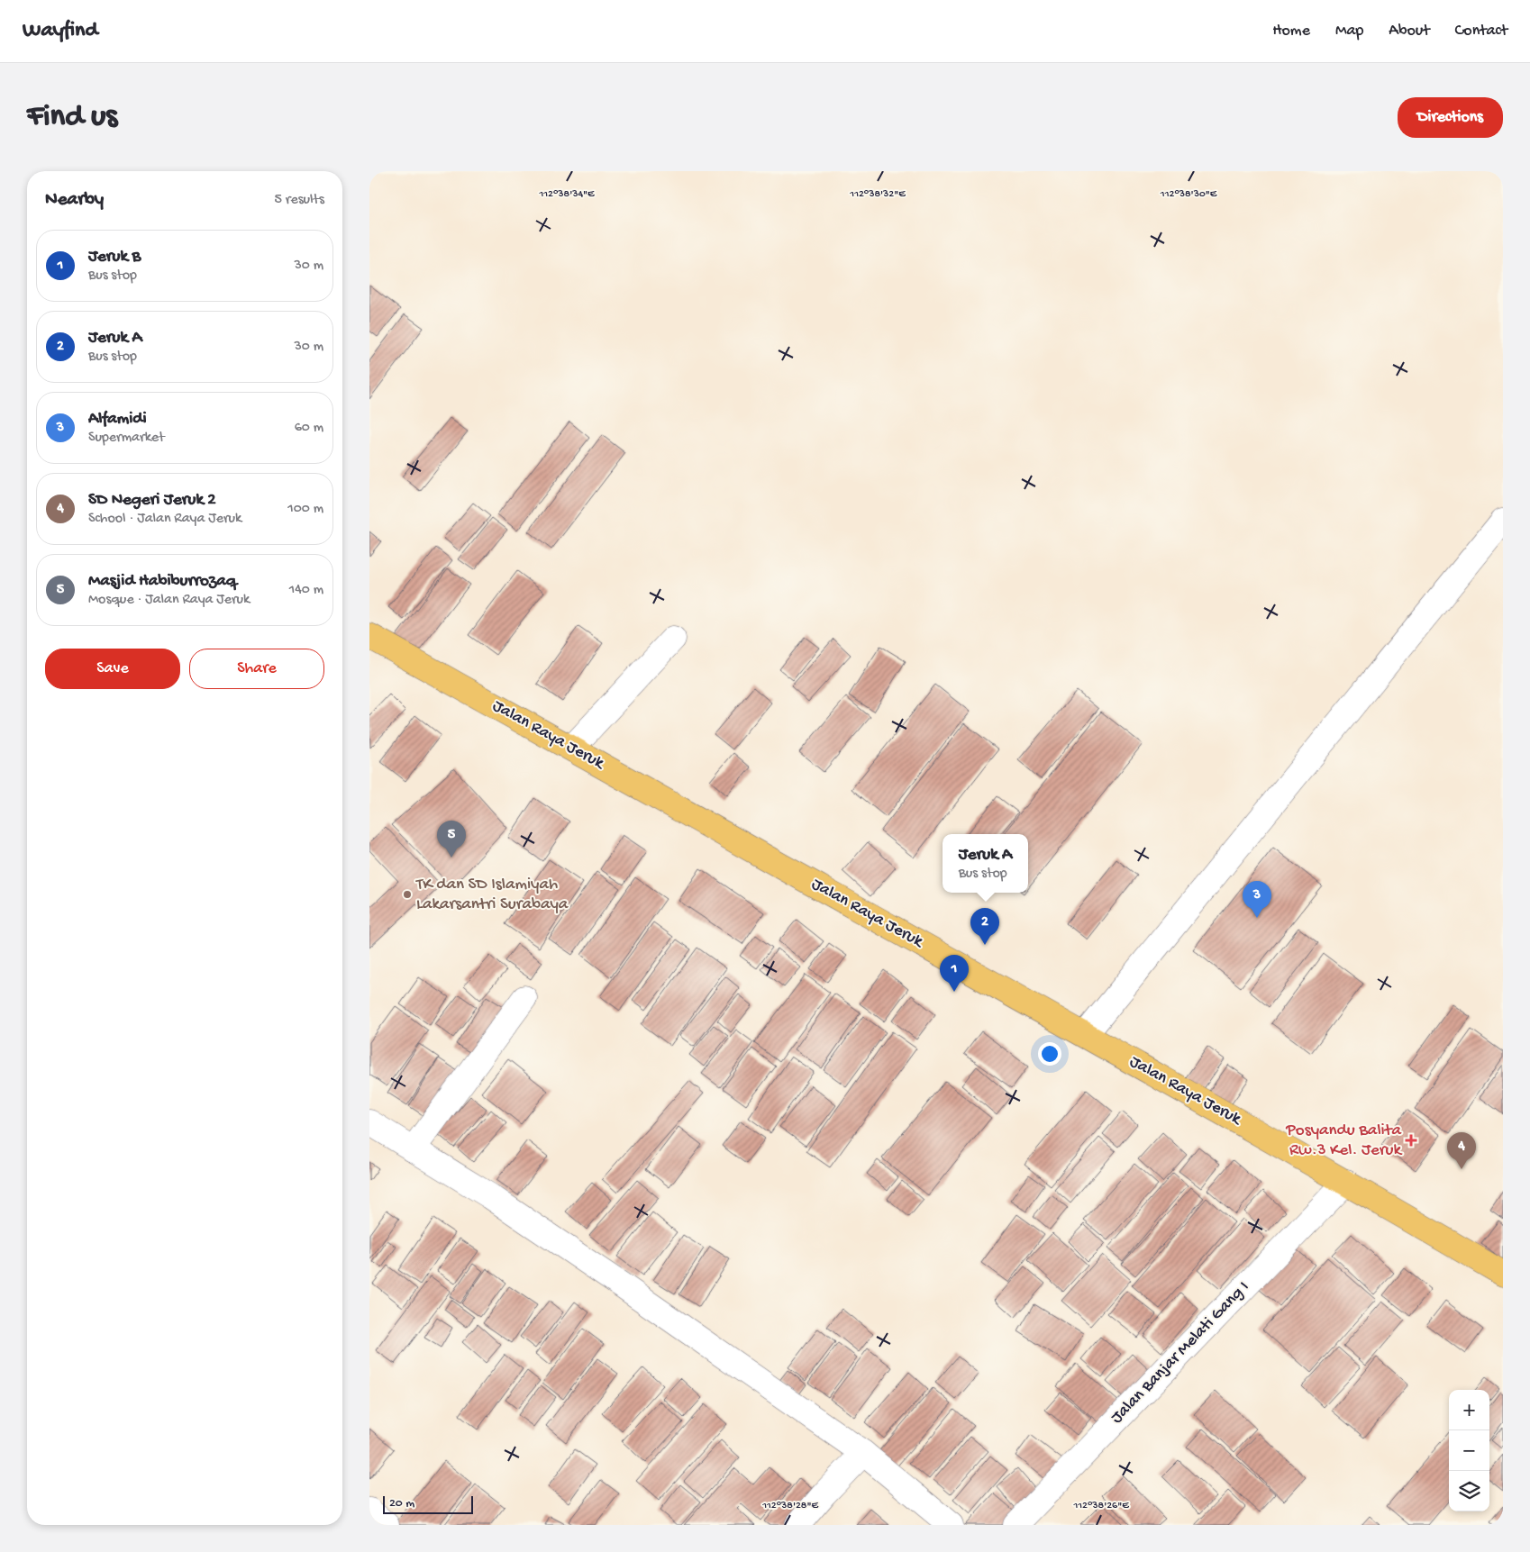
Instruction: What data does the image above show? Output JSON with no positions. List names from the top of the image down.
{
  "streets": {
    "main road": ["Jalan Raya Jeruk"],
    "street": ["Jalan Banjar Melati Gang I"]
  },
  "crossings": [
    ["Jalan Raya Jeruk", "Jalan Banjar Melati Gang I"]
  ],
  "places": {
    "other": ["TK dan SD Islamiyah Lakarsantri Surabaya"],
    "health": ["Posyandu Balita Rw.3 Kel. Jeruk"]
  },
  "scale_bar": "20 m",
  "page": {
    "header": "Wayfind",
    "nav": [
      "Home",
      "Map",
      "About",
      "Contact"
    ],
    "buttons": [
      "Directions",
      ["Save", "Share"]
    ],
    "title": "Find us",
    "heading": ["Nearby", "5 results"],
    "list": [
      {
        "mark": "1",
        "name": "Jeruk B",
        "note": "Bus stop",
        "value": "30 m"
      },
      {
        "mark": "2",
        "name": "Jeruk A",
        "note": "Bus stop",
        "value": "30 m"
      },
      {
        "mark": "3",
        "name": "Alfamidi",
        "note": "Supermarket",
        "value": "60 m"
      },
      {
        "mark": "4",
        "name": "SD Negeri Jeruk 2",
        "note": "School · Jalan Raya Jeruk",
        "value": "100 m"
      },
      {
        "mark": "5",
        "name": "Masjid Habiburrozaq",
        "note": "Mosque · Jalan Raya Jeruk",
        "value": "140 m"
      }
    ],
    "pins": [
      "5",
      "3",
      "2",
      "1",
      "4"
    ],
    "popup": ["Jeruk A", "Bus stop"],
    "map_buttons": ["+", "−"],
    "scale": "20 m"
  },
  "coordinates": [
    "112°38'34\"E",
    "112°38'32\"E",
    "112°38'30\"E",
    "112°38'28\"E",
    "112°38'26\"E"
  ]
}
